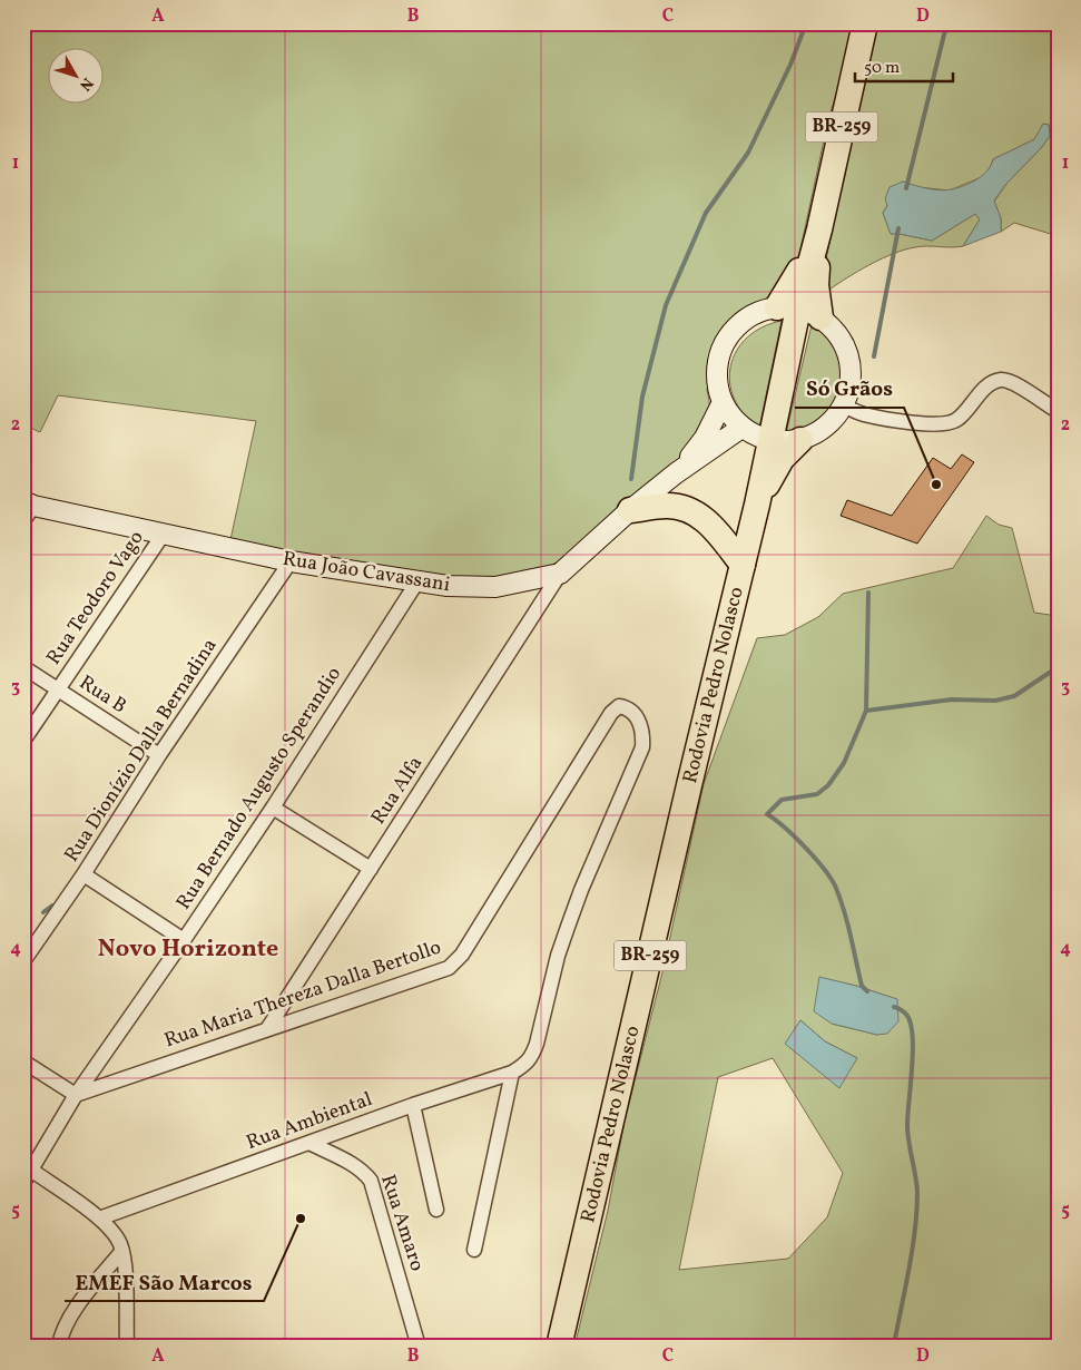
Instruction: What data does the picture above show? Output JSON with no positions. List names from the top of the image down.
{
  "streets": {
    "highway": ["BR-259", "Rodovia Pedro Nolasco"],
    "main road": ["Rua João Cavassani"],
    "street": [
      "Rua Teodoro Vago",
      "Rua B",
      "Rua Dionízio Dalla Bernadina",
      "Rua Bernado Augusto Sperandio",
      "Rua Alfa",
      "Rua Maria Thereza Dalla Bertollo",
      "Rua Ambiental",
      "Rua Amaro"
    ]
  },
  "crossings": [
    ["Rua João Cavassani", "Rua Teodoro Vago"],
    ["Rua João Cavassani", "Rua Dionízio Dalla Bernadina"],
    ["Rua João Cavassani", "Rua Bernado Augusto Sperandio"],
    ["Rua João Cavassani", "Rua Alfa"],
    ["Rua Teodoro Vago", "Rua B"],
    ["Rua B", "Rua Dionízio Dalla Bernadina"],
    ["Rua Bernado Augusto Sperandio", "Rua Maria Thereza Dalla Bertollo"],
    ["Rua Alfa", "Rua Maria Thereza Dalla Bertollo"],
    ["Rua Maria Thereza Dalla Bertollo", "Rua Ambiental"],
    ["Rua Ambiental", "Rua Amaro"]
  ],
  "districts": ["Novo Horizonte"],
  "places": ["Só Grãos", "EMEF São Marcos"],
  "scale_bar": "50 m",
  "north": "bottom right",
  "grid": {
    "columns": [
      "A",
      "B",
      "C",
      "D"
    ],
    "rows": [
      "1",
      "2",
      "3",
      "4",
      "5"
    ]
  }
}
